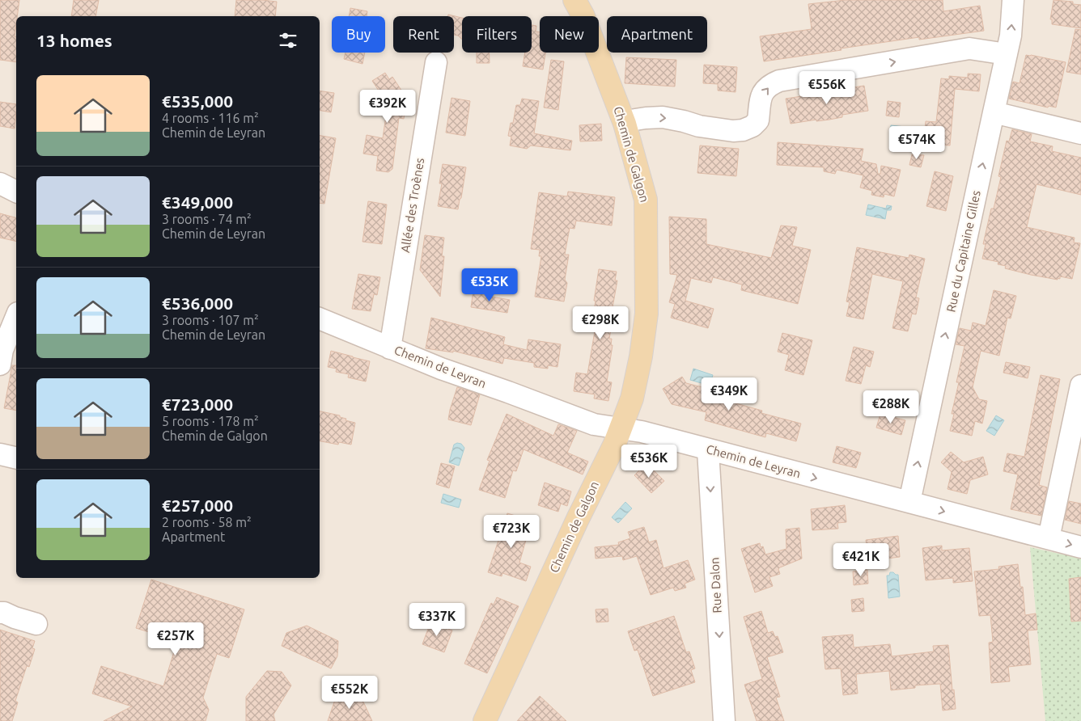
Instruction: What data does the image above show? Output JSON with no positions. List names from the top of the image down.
{
  "streets": {
    "main road": ["Chemin de Galgon"],
    "street": [
      "Allée des Troènes",
      "Rue du Capitaine Gilles",
      "Chemin de Leyran",
      "Rue Dalon"
    ]
  },
  "crossings": [
    ["Chemin de Galgon", "Chemin de Leyran"],
    ["Allée des Troènes", "Chemin de Leyran"],
    ["Rue du Capitaine Gilles", "Chemin de Leyran"],
    ["Chemin de Leyran", "Rue Dalon"]
  ],
  "one_way": ["Chemin de Leyran", "Rue Dalon"],
  "page": {
    "chip": [
      "Buy",
      "Rent",
      "Filters",
      "New",
      "Apartment"
    ],
    "heading": "13 homes",
    "list": [
      {
        "name": "€535,000",
        "note": "4 rooms · 116 m² · Chemin de Leyran"
      },
      {
        "name": "€349,000",
        "note": "3 rooms · 74 m² · Chemin de Leyran"
      },
      {
        "name": "€536,000",
        "note": "3 rooms · 107 m² · Chemin de Leyran"
      },
      {
        "name": "€723,000",
        "note": "5 rooms · 178 m² · Chemin de Galgon"
      },
      {
        "name": "€257,000",
        "note": "2 rooms · 58 m² · Apartment"
      }
    ],
    "price": [
      "€556K",
      "€392K",
      "€574K",
      "€535K",
      "€298K",
      "€349K",
      "€288K",
      "€536K",
      "€723K",
      "€421K",
      "€337K",
      "€257K",
      "€552K"
    ]
  }
}
